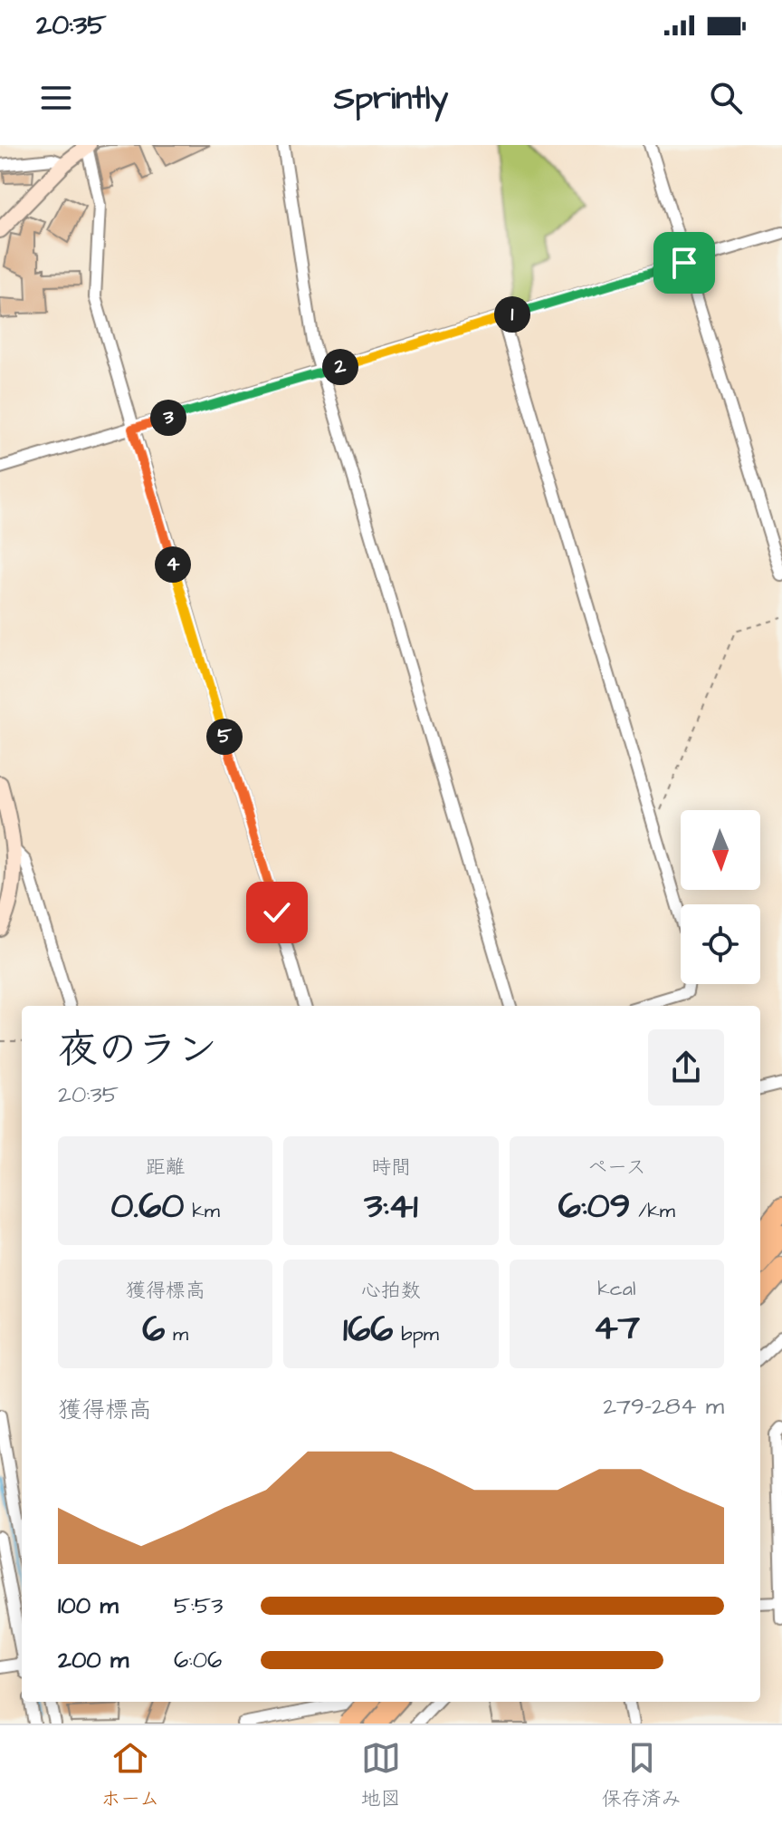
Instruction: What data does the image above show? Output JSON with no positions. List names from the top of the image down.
{
  "north": "bottom",
  "page": {
    "status": "20:35",
    "header": "Sprintly",
    "pins": [
      "1",
      "2",
      "3",
      "4",
      "5"
    ],
    "heading": ["夜のラン", "20:35"],
    "stats": [
      ["距離", "0.60 km"],
      ["時間", "3:41"],
      ["ペース", "6:09 /km"],
      ["獲得標高", "6 m"],
      ["心拍数", "166 bpm"],
      ["kcal", "47"]
    ],
    "chart": ["獲得標高", "279–284 m"],
    "list": [
      {
        "name": "100 m",
        "note": "5:53"
      },
      {
        "name": "200 m",
        "note": "6:06"
      }
    ],
    "tabs": ["ホーム", "地図", "保存済み"]
  }
}
